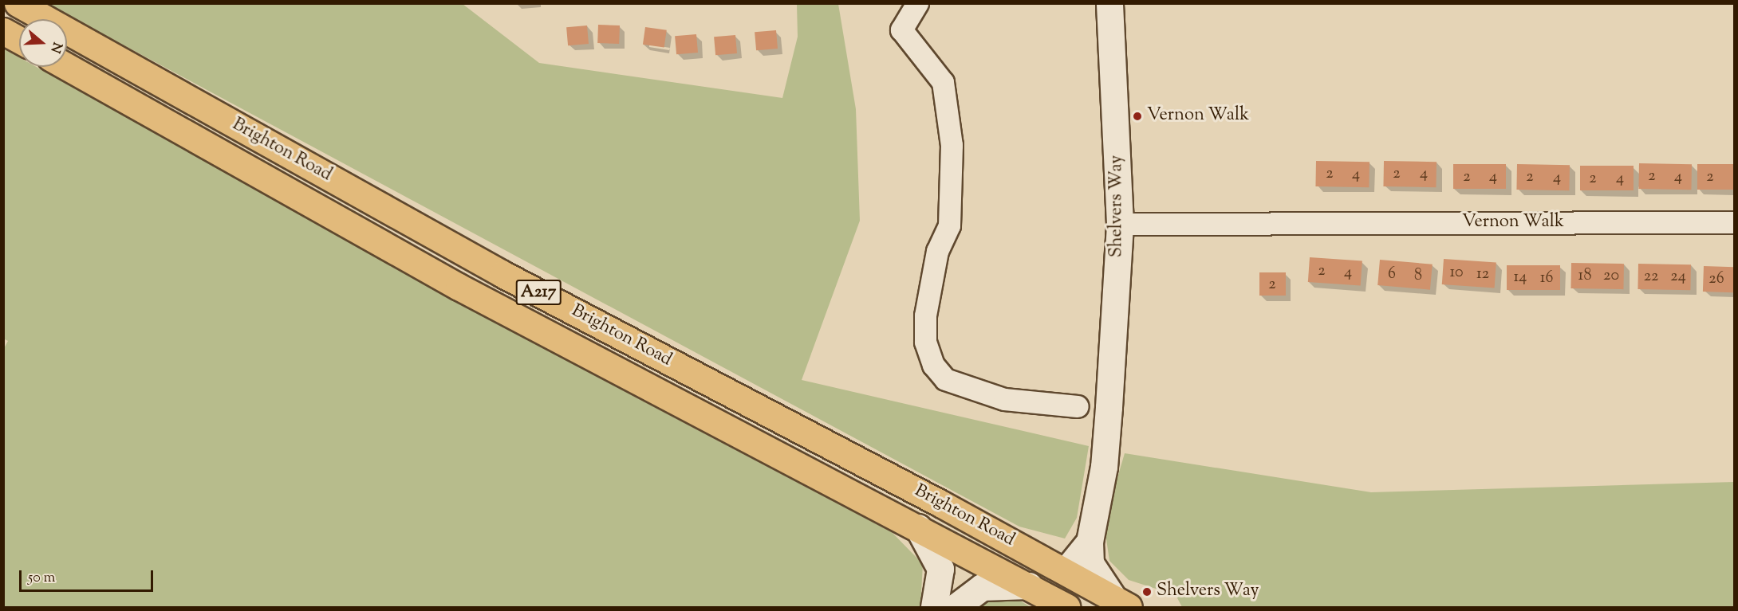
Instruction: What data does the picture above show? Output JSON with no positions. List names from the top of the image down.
{
  "streets": {
    "highway": ["Brighton Road", "A217"],
    "street": ["Shelvers Way", "Vernon Walk"]
  },
  "crossings": [
    ["Brighton Road", "Shelvers Way"],
    ["Shelvers Way", "Vernon Walk"]
  ],
  "places": ["Vernon Walk", "Shelvers Way"],
  "house_numbers": [
    "2",
    "2",
    "4",
    "4",
    "2",
    "2",
    "4",
    "2",
    "4",
    "2",
    "4",
    "2",
    "4",
    "2",
    "4",
    "10",
    "6",
    "12",
    "8",
    "18",
    "20",
    "22",
    "24",
    "14",
    "16",
    "26",
    "2"
  ],
  "scale_bar": "50 m",
  "north": "right"
}
